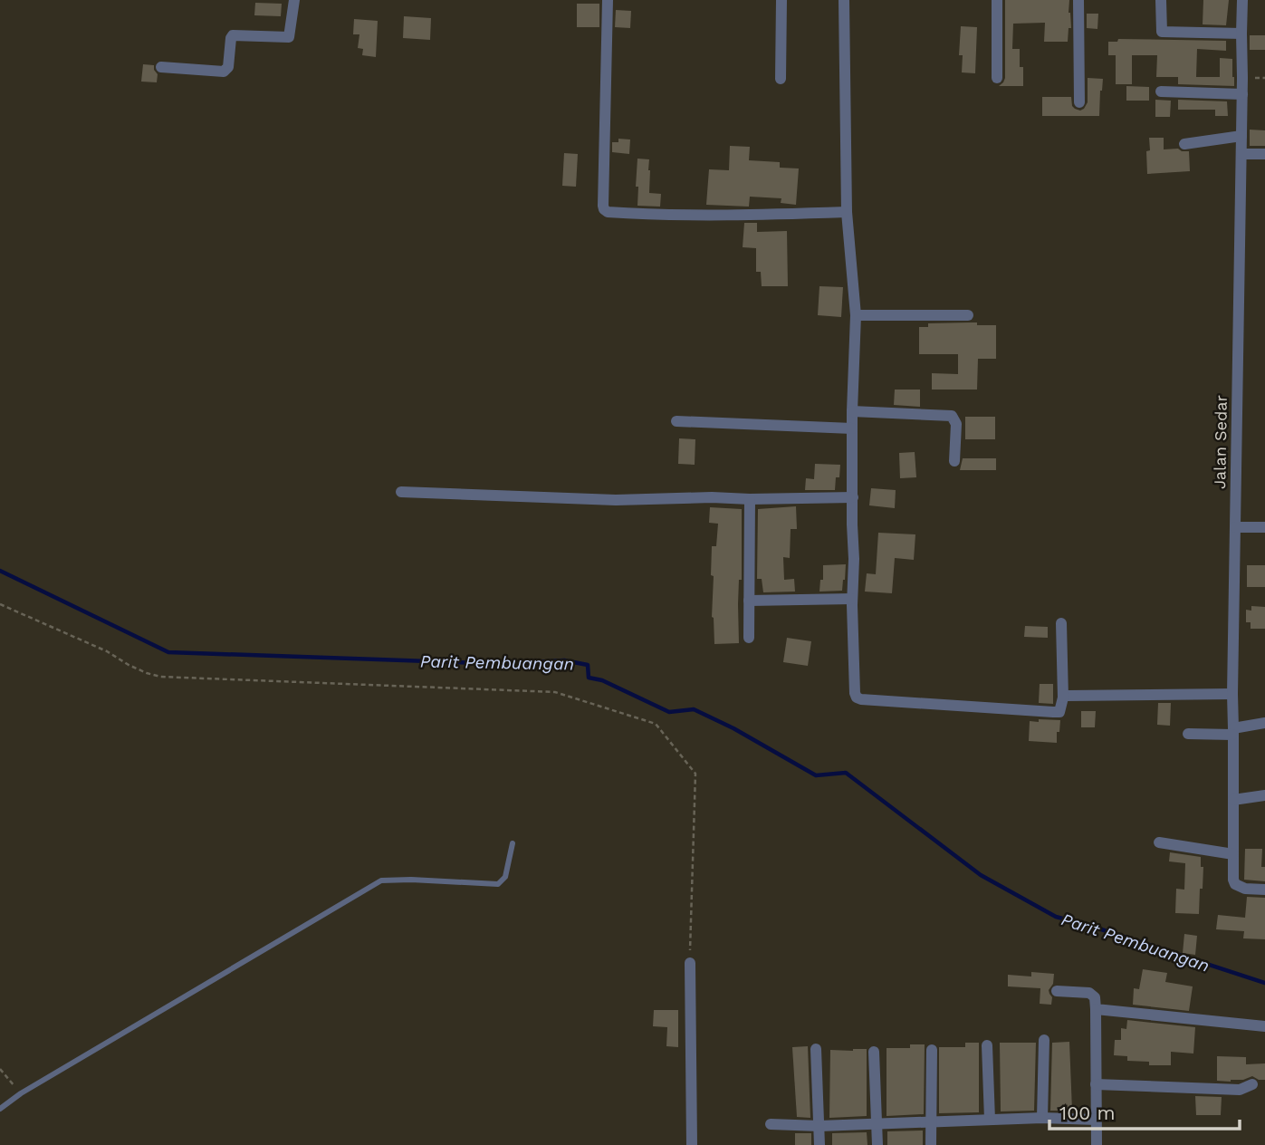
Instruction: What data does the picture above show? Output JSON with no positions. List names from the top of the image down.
{
  "streets": {
    "street": ["Jalan Sedar"]
  },
  "water": ["Parit Pembuangan"],
  "scale_bar": "100 m"
}
